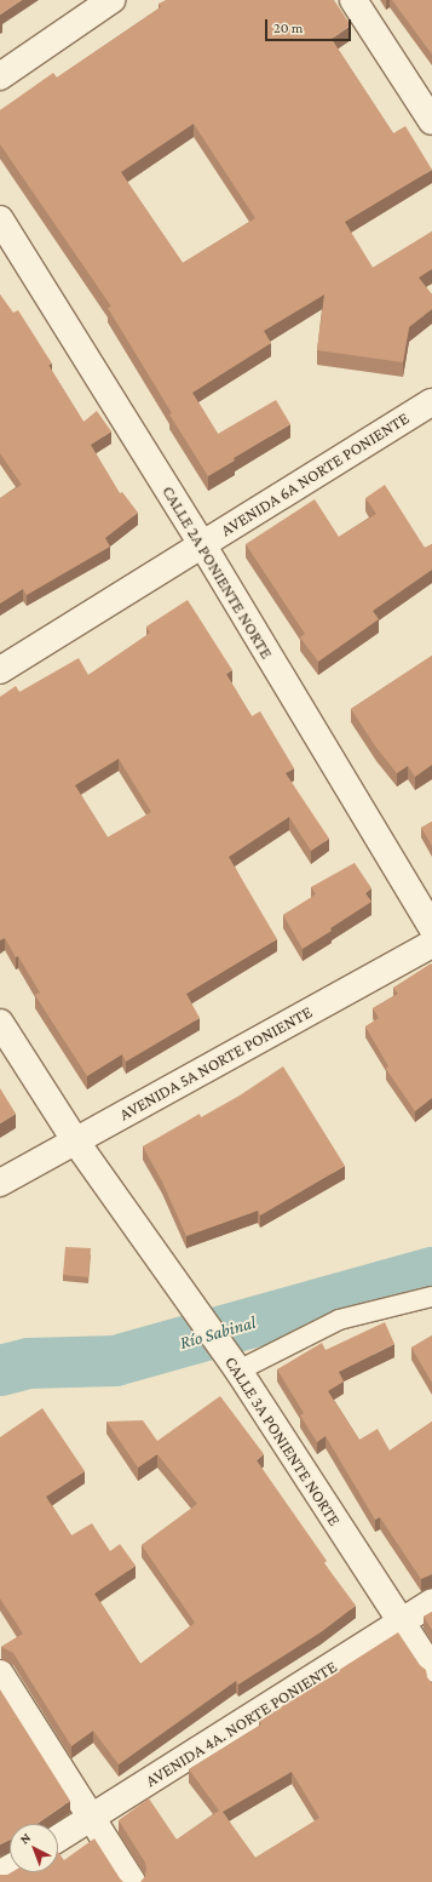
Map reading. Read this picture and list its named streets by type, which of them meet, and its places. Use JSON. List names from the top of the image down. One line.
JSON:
{"streets":{"street":["AVENIDA 6A NORTE PONIENTE","CALLE 2A PONIENTE NORTE","AVENIDA 5A NORTE PONIENTE","CALLE 3A PONIENTE NORTE","AVENIDA 4A. NORTE PONIENTE"]},"crossings":[["AVENIDA 6A NORTE PONIENTE","CALLE 2A PONIENTE NORTE"],["AVENIDA 5A NORTE PONIENTE","CALLE 3A PONIENTE NORTE"],["CALLE 3A PONIENTE NORTE","AVENIDA 4A. NORTE PONIENTE"]],"water":["Río Sabinal"],"scale_bar":"20 m","north":"top left"}
